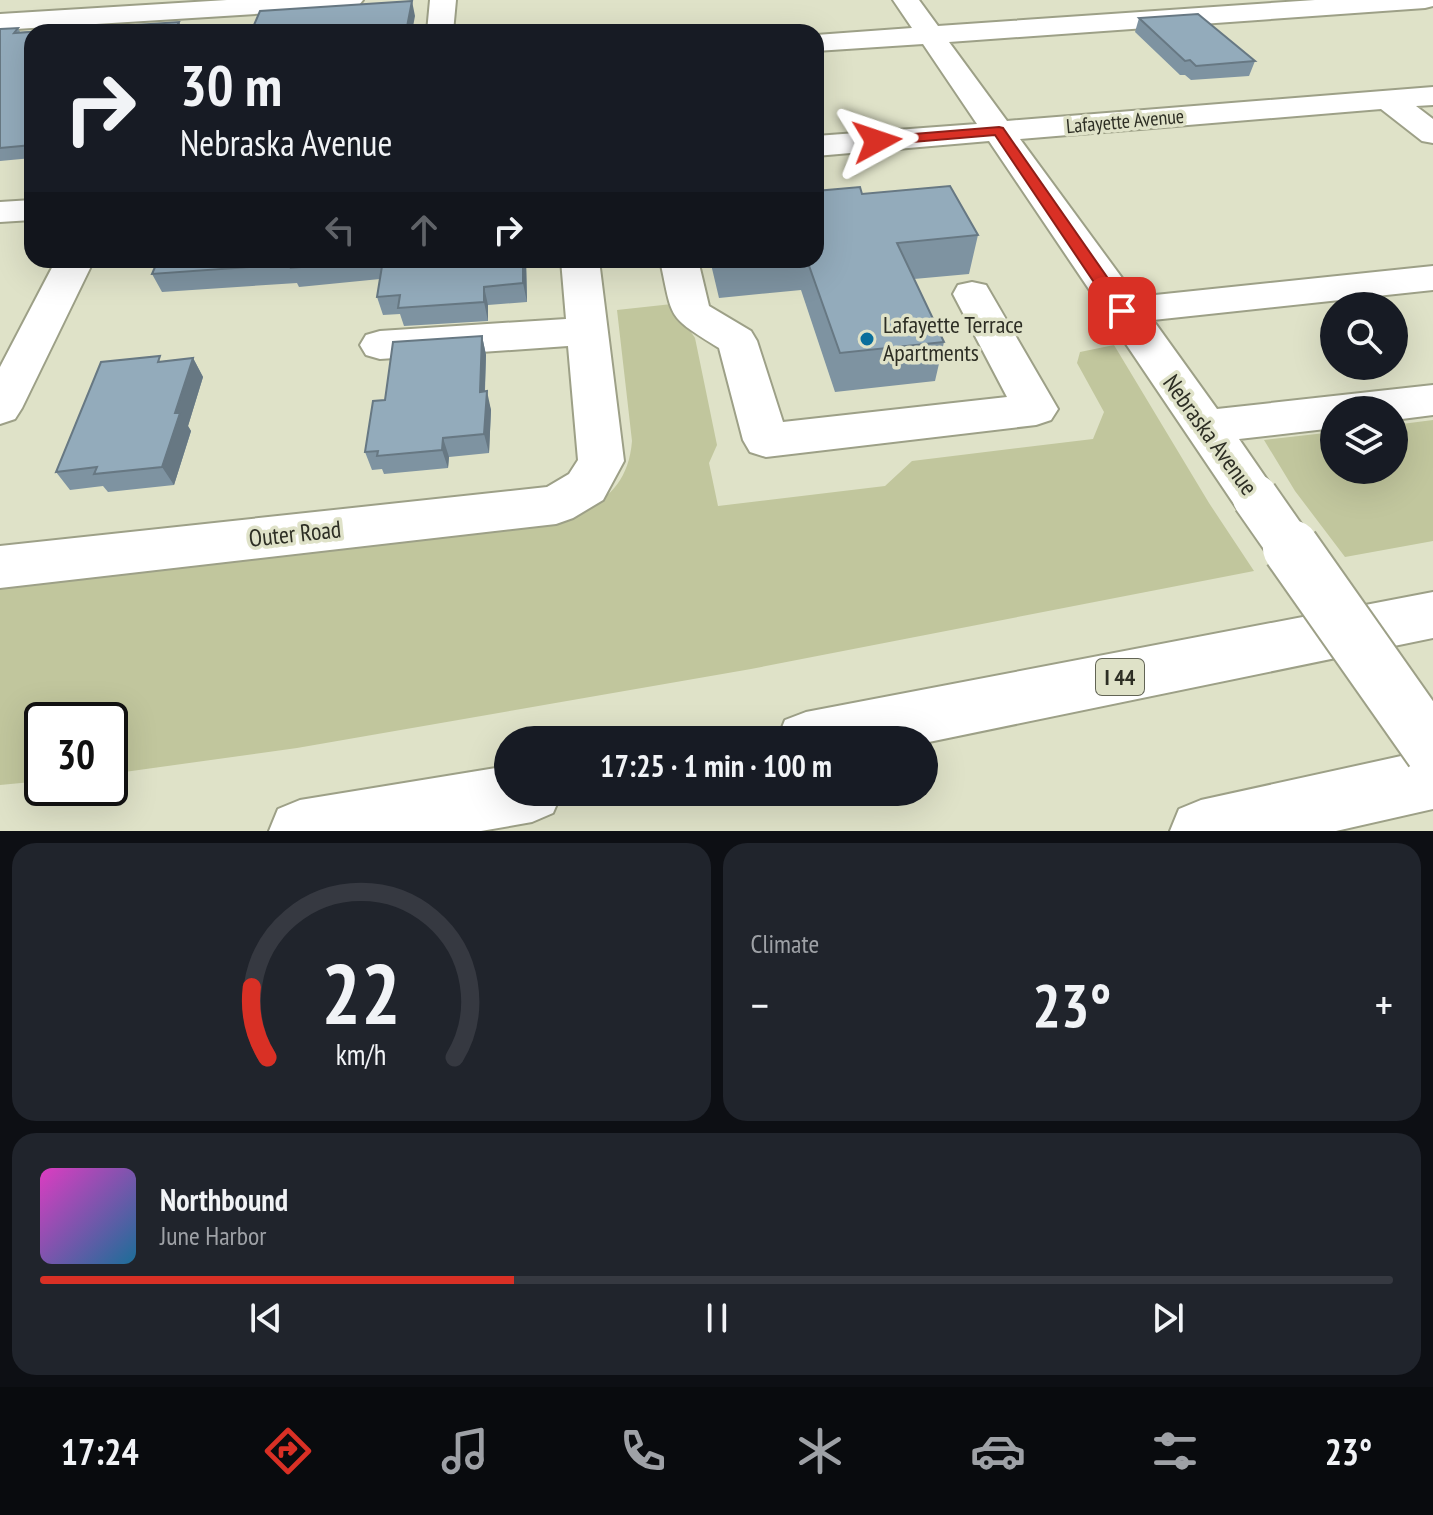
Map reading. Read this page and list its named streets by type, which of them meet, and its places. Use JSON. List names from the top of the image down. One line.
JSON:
{"streets":{"main road":["Lafayette Avenue","Nebraska Avenue","Outer Road","I 44"]},"crossings":[["Lafayette Avenue","Nebraska Avenue"]],"places":["Lafayette Terrace Apartments"],"page":{"turn":["30 m","Nebraska Avenue"],"limit":"30","trip":"17:25 · 1 min · 100 m","tile":"Climate","heat":["−","23°","+"],"song":["Northbound","June Harbor"],"tabs":["17:24","23°"],"gauge":["22","km/h"]}}
